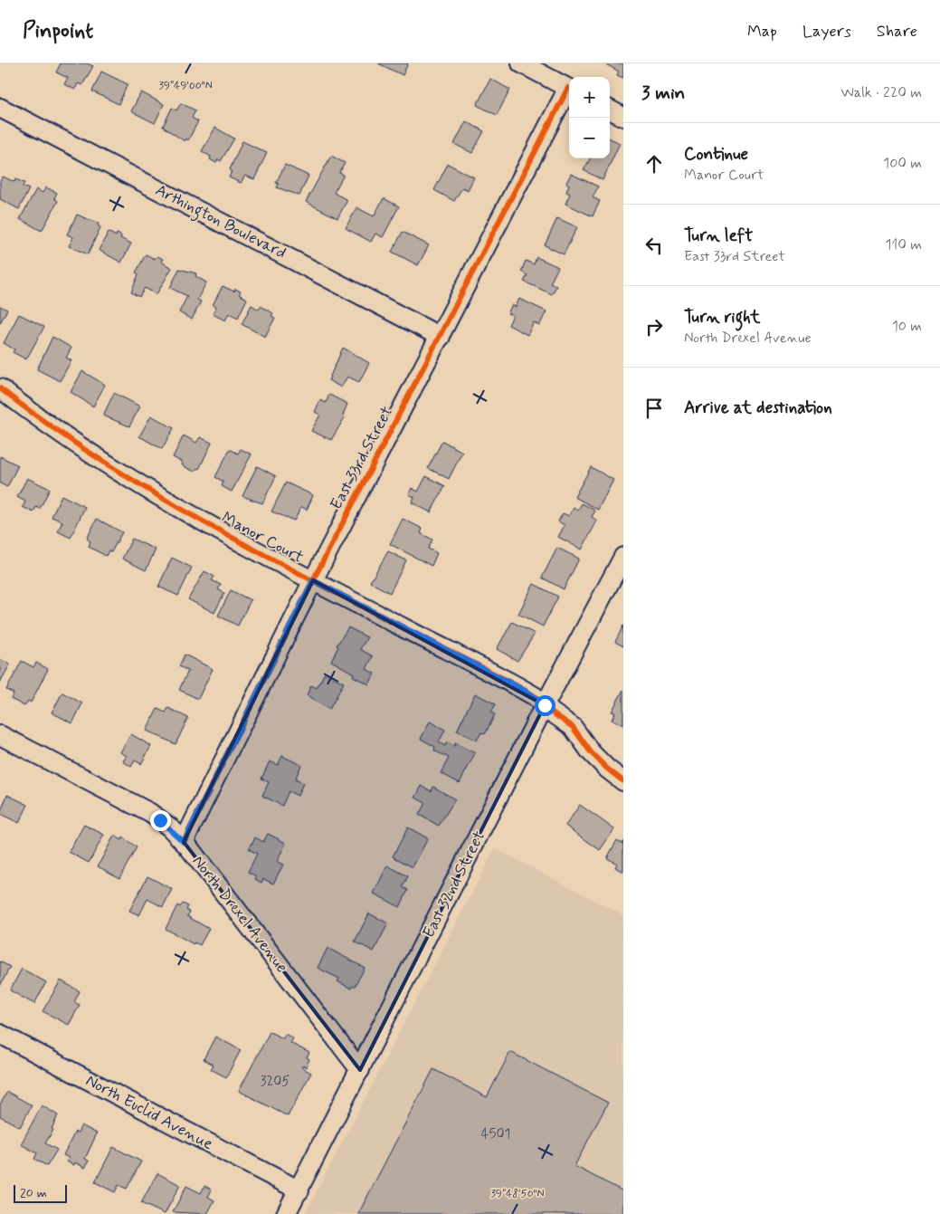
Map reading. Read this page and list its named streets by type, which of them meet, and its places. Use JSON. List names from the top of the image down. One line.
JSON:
{"streets":{"street":["Arthington Boulevard","East 33rd Street","Manor Court","East 32nd Street","North Drexel Avenue","North Euclid Avenue"]},"crossings":[["Arthington Boulevard","East 33rd Street"],["East 33rd Street","Manor Court"],["East 33rd Street","North Drexel Avenue"],["Manor Court","East 32nd Street"],["East 32nd Street","North Drexel Avenue"],["East 32nd Street","North Euclid Avenue"]],"house_numbers":["3205","4501"],"scale_bar":"20 m","page":{"header":"Pinpoint","nav":["Map","Layers","Share"],"heading":["3 min","Walk · 220 m"],"map_buttons":["+","−"],"list":[["Continue","Manor Court","100 m"],["Turn left","East 33rd Street","110 m"],["Turn right","North Drexel Avenue","10 m"],"Arrive at destination"],"scale":"20 m"},"coordinates":["39°49'00\"N","39°48'50\"N"]}
